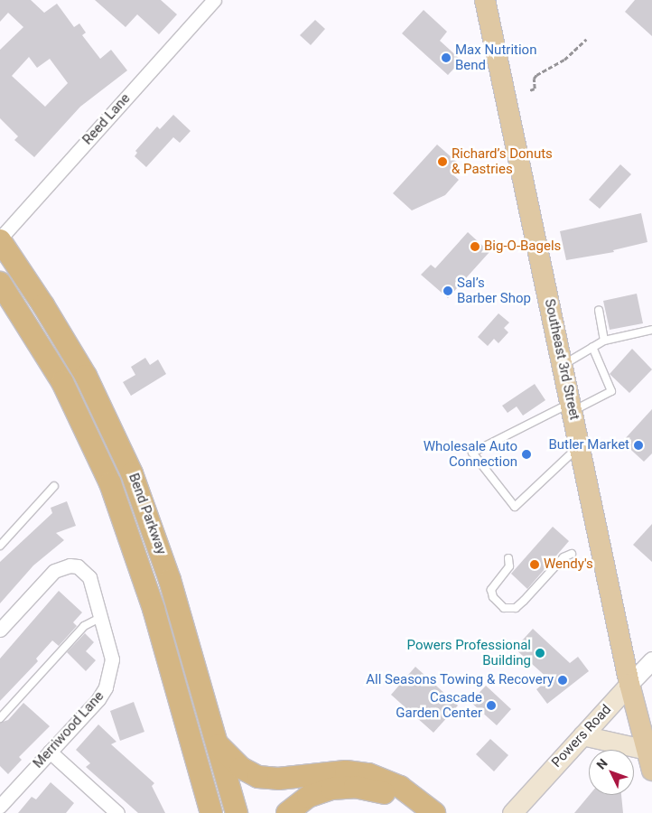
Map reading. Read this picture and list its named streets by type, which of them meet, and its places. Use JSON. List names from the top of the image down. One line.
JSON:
{"streets":{"highway":["Bend Parkway"],"main road":["Southeast 3rd Street","Powers Road"],"street":["Reed Lane","Merriwood Lane"]},"crossings":[["Reed Lane","Bend Parkway"],["Southeast 3rd Street","Powers Road"]],"places":["Max Nutrition Bend","Richard’s Donuts & Pastries","Big-O-Bagels","Sal’s Barber Shop","Butler Market","Wholesale Auto Connection","Wendy's","Powers Professional Building","All Seasons Towing & Recovery","Cascade Garden Center"],"north":"top left"}
